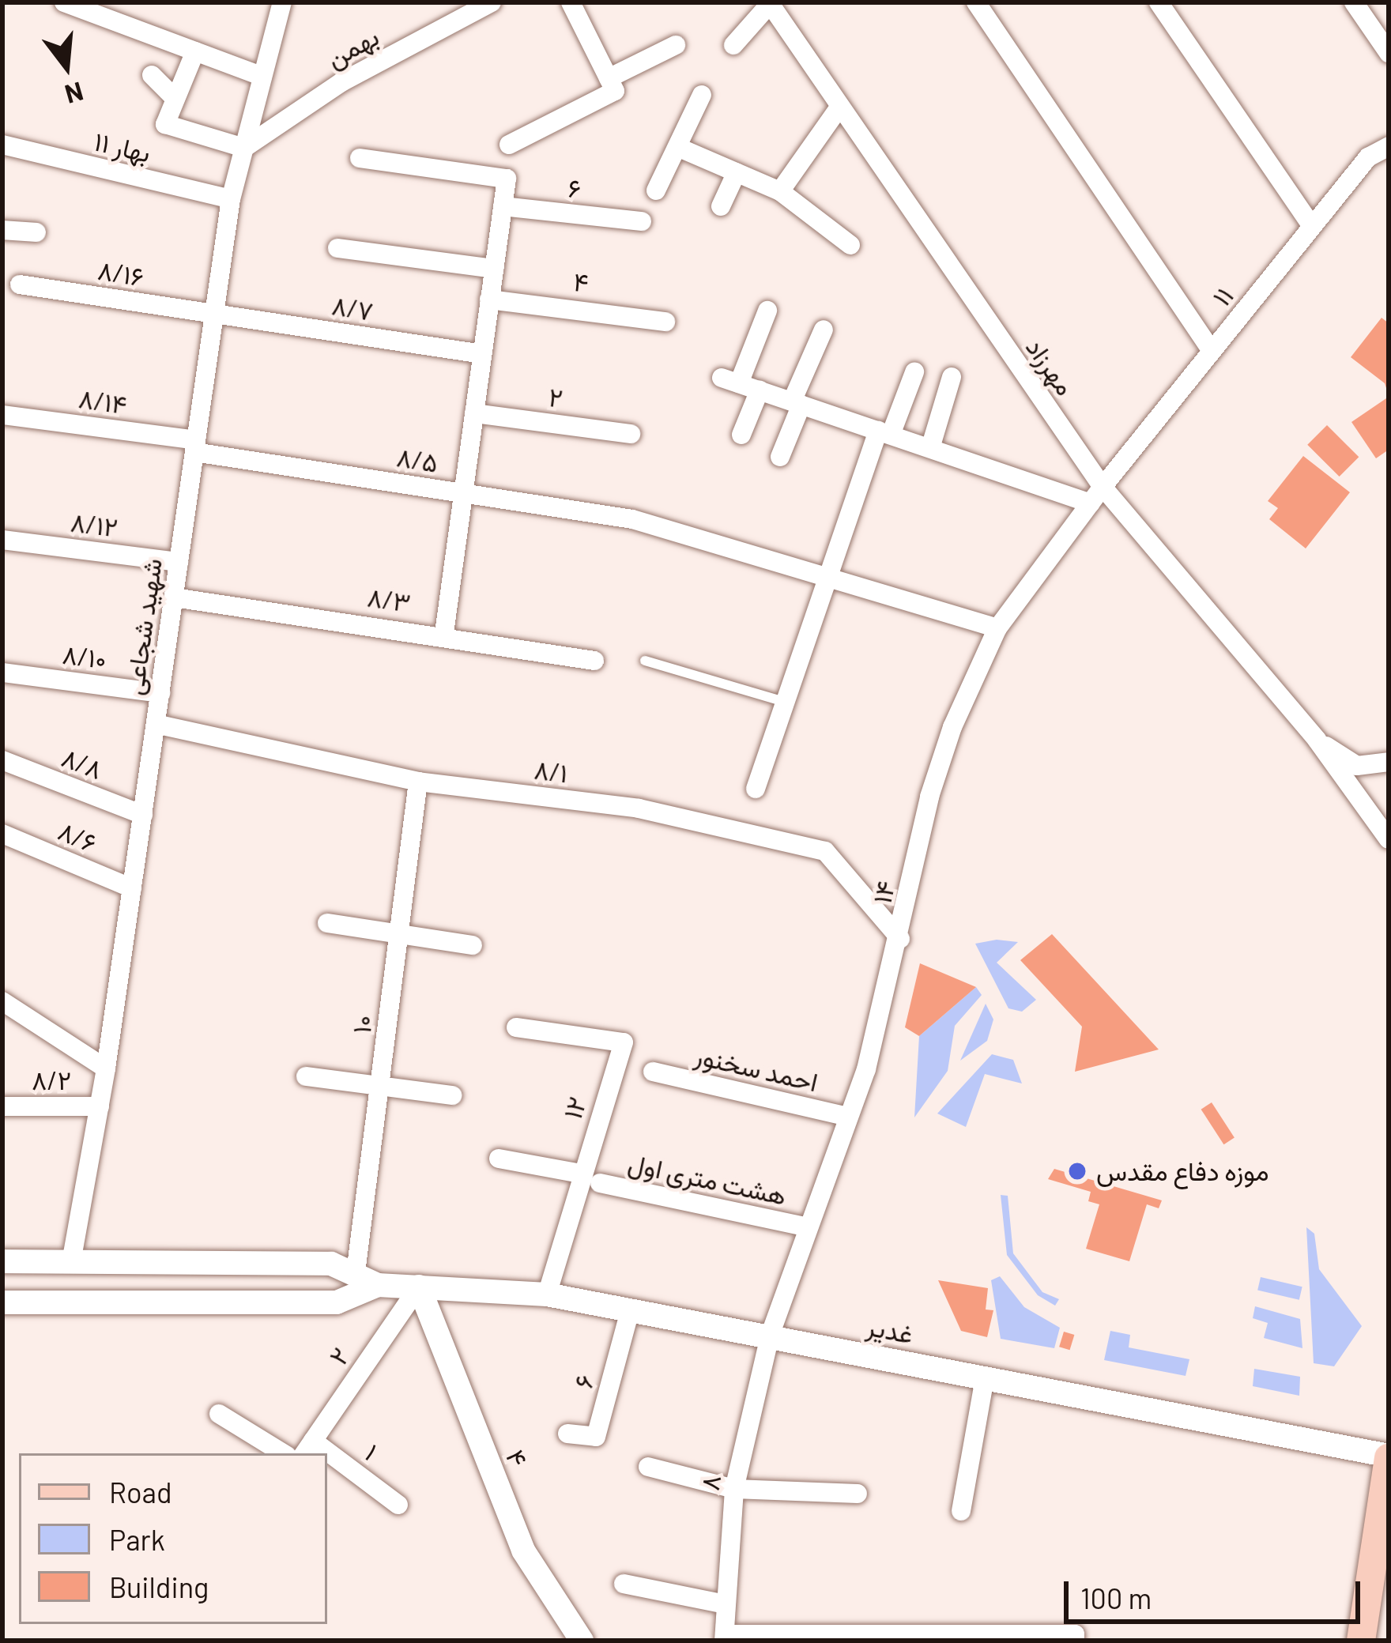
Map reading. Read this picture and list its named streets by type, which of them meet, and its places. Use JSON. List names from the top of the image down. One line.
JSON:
{"streets":{"street":["بهمن","بهار ۱۱","۶","۸/۱۶","۴","۱۱","۸/۷","مهرزاد","۲","۸/۱۴","۸/۵","۸/۱۲","۸/۳","شهید شجاعی","۸/۱۰","۸/۸","۸/۱","۸/۶","۱۴","۱۰","احمد سخنور","۸/۲","۱۲","هشت متری اول","غدیر","۱","۸"]},"crossings":[["بهمن","شهید شجاعی"],["بهار ۱۱","شهید شجاعی"],["۶","غدیر"],["۸/۱۶","۸/۷"],["۸/۱۶","شهید شجاعی"],["۴","۲"],["۴","غدیر"],["۱۱","مهرزاد"],["۱۱","۱۴"],["۸/۷","شهید شجاعی"],["مهرزاد","۱۴"],["۲","غدیر"],["۸/۱۴","۸/۵"],["۸/۱۴","شهید شجاعی"],["۸/۵","شهید شجاعی"],["۸/۵","۱۴"],["۸/۱۲","شهید شجاعی"],["۸/۳","شهید شجاعی"],["شهید شجاعی","۸/۱۰"],["شهید شجاعی","۸/۸"],["شهید شجاعی","۸/۱"],["شهید شجاعی","۸/۶"],["شهید شجاعی","۸/۲"],["۸/۱","۱۴"],["۸/۱","۱۰"],["۱۴","احمد سخنور"],["۱۴","هشت متری اول"],["۱۴","غدیر"],["۱۴","۸"],["۱۲","غدیر"],["غدیر","۸"]],"places":["موزه دفاع مقدس"],"legend":["Road","Park","Building"],"scale_bar":"100 m","north":"bottom"}
